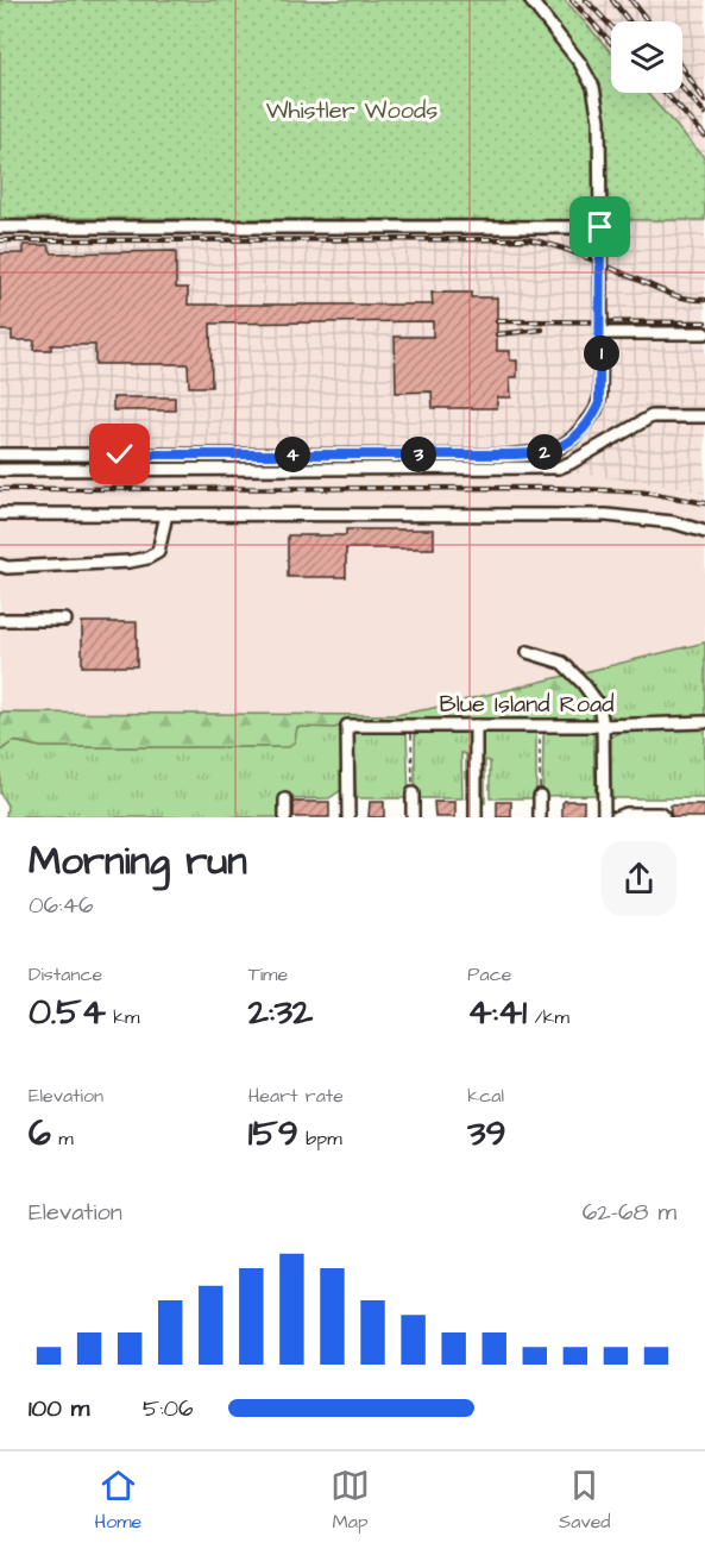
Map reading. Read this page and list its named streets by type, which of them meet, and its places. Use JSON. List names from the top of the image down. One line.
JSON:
{"streets":{"street":["Blue Island Road"]},"parks":["Whistler Woods"],"page":{"pins":["1","2","3","4"],"heading":["Morning run","06:46"],"stats":[["Distance","0.54 km"],["Time","2:32"],["Pace","4:41 /km"],["Elevation","6 m"],["Heart rate","159 bpm"],["kcal","39"]],"chart":["Elevation","62–68 m"],"list":[{"name":"100 m","note":"5:06"}],"tabs":["Home","Map","Saved"]}}
